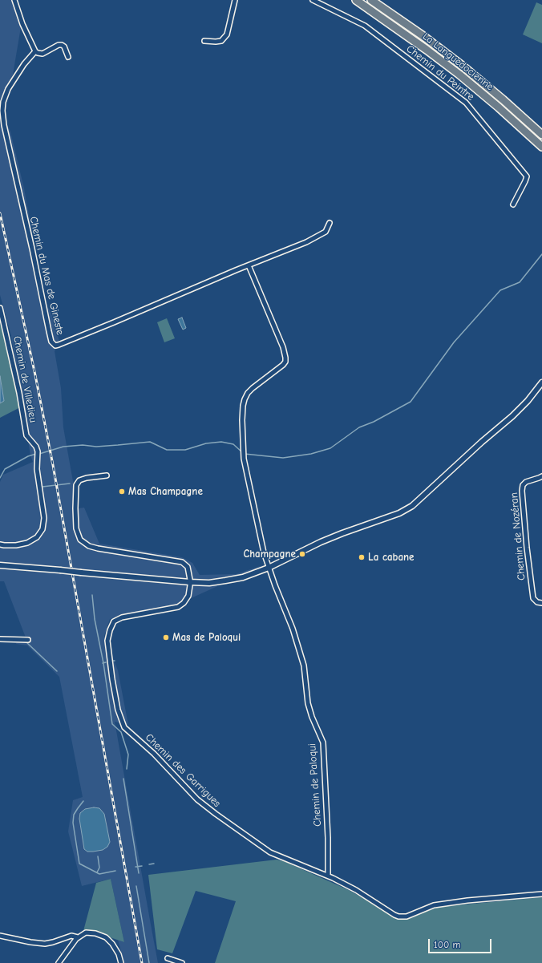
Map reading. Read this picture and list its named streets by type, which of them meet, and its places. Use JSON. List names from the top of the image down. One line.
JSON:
{"streets":{"highway":["La Languedocienne"],"street":["Chemin du Peintre","Chemin du Mas de Gineste","Chemin de Villedieu","Chemin de Nozéran","Chemin des Garrigues","Chemin de Paloqui"]},"crossings":[["Chemin du Mas de Gineste","Chemin de Paloqui"],["Chemin des Garrigues","Chemin de Paloqui"]],"places":["Mas Champagne","Champagne","La cabane","Mas de Paloqui"],"scale_bar":"100 m"}
